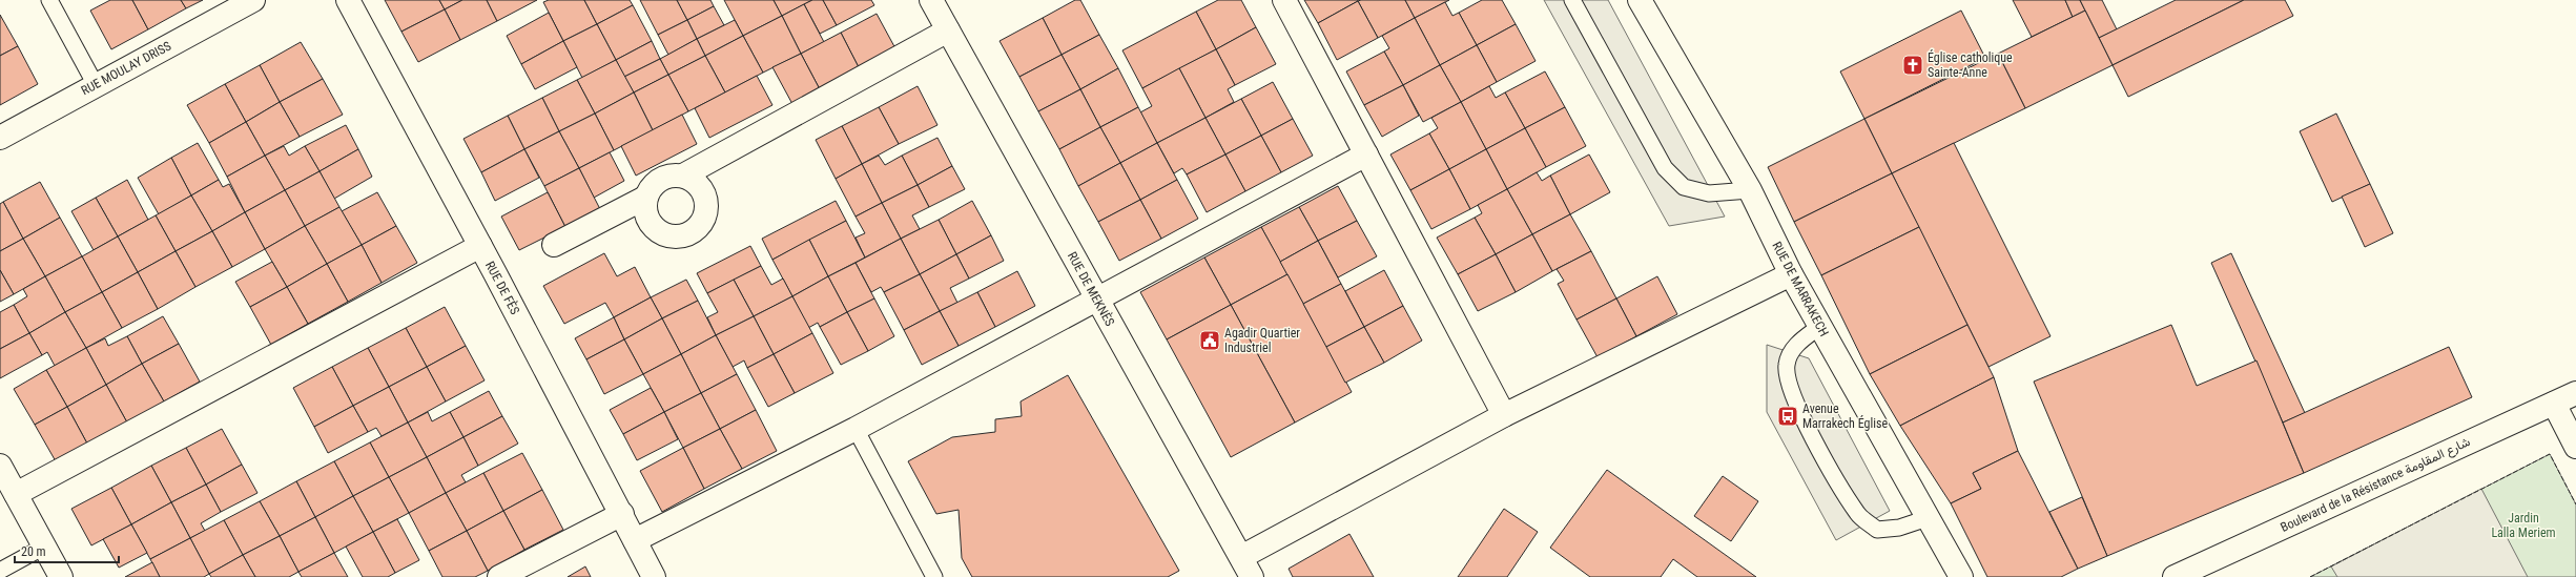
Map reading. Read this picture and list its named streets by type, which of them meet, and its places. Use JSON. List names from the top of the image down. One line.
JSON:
{"streets":{"street":["RUE MOULAY DRISS","RUE DE FÈS","RUE DE MEKNÈS","RUE DE MARRAKECH","Boulevard de la Résistance شارع المقاومة"]},"parks":["Jardin Lalla Meriem"],"places":{"church":["Église catholique Sainte-Anne"],"public building":["Agadir Quartier Industriel"],"bus stop":["Avenue Marrakech Église"]},"scale_bar":"20 m"}
